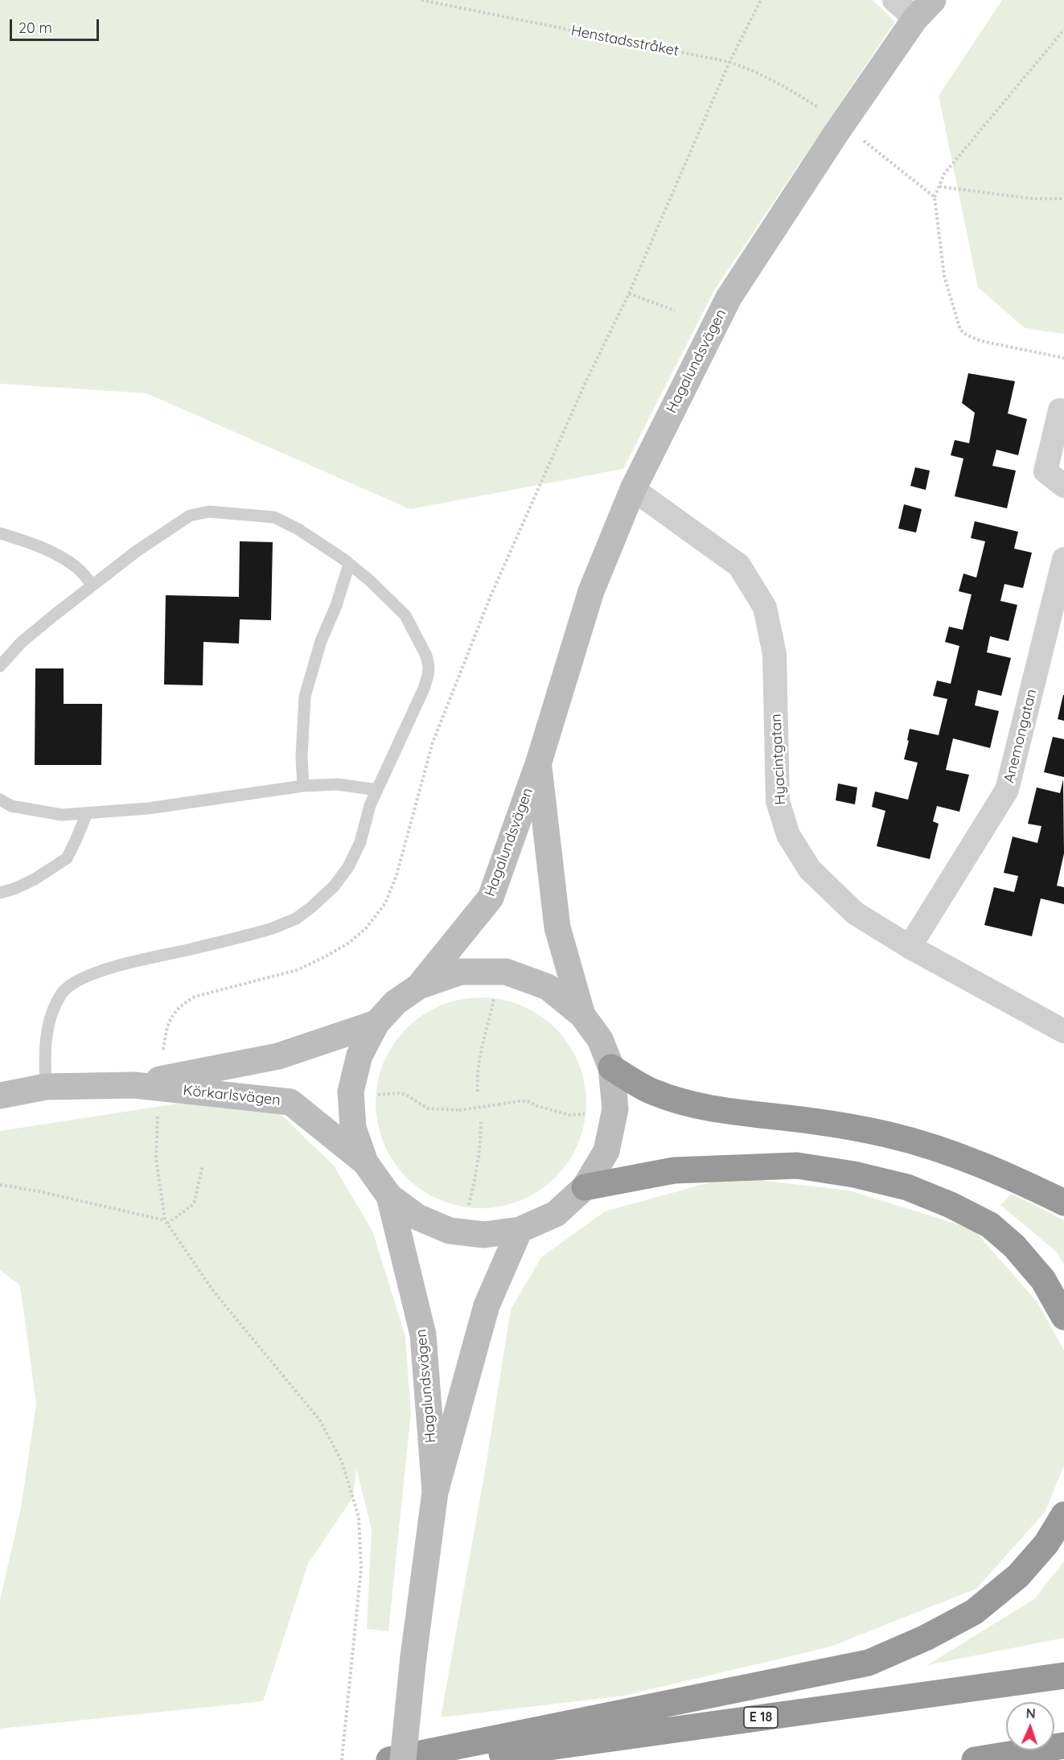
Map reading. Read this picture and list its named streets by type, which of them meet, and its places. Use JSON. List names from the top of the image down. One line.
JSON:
{"streets":{"highway":["E 18"],"street":["Hagalundsvägen","Anemongatan","Hyacintgatan","Körkarlsvägen"],"path":["Henstadsstråket"]},"crossings":[["Hagalundsvägen","Hyacintgatan"],["Anemongatan","Hyacintgatan"]],"scale_bar":"20 m","north":"top"}
